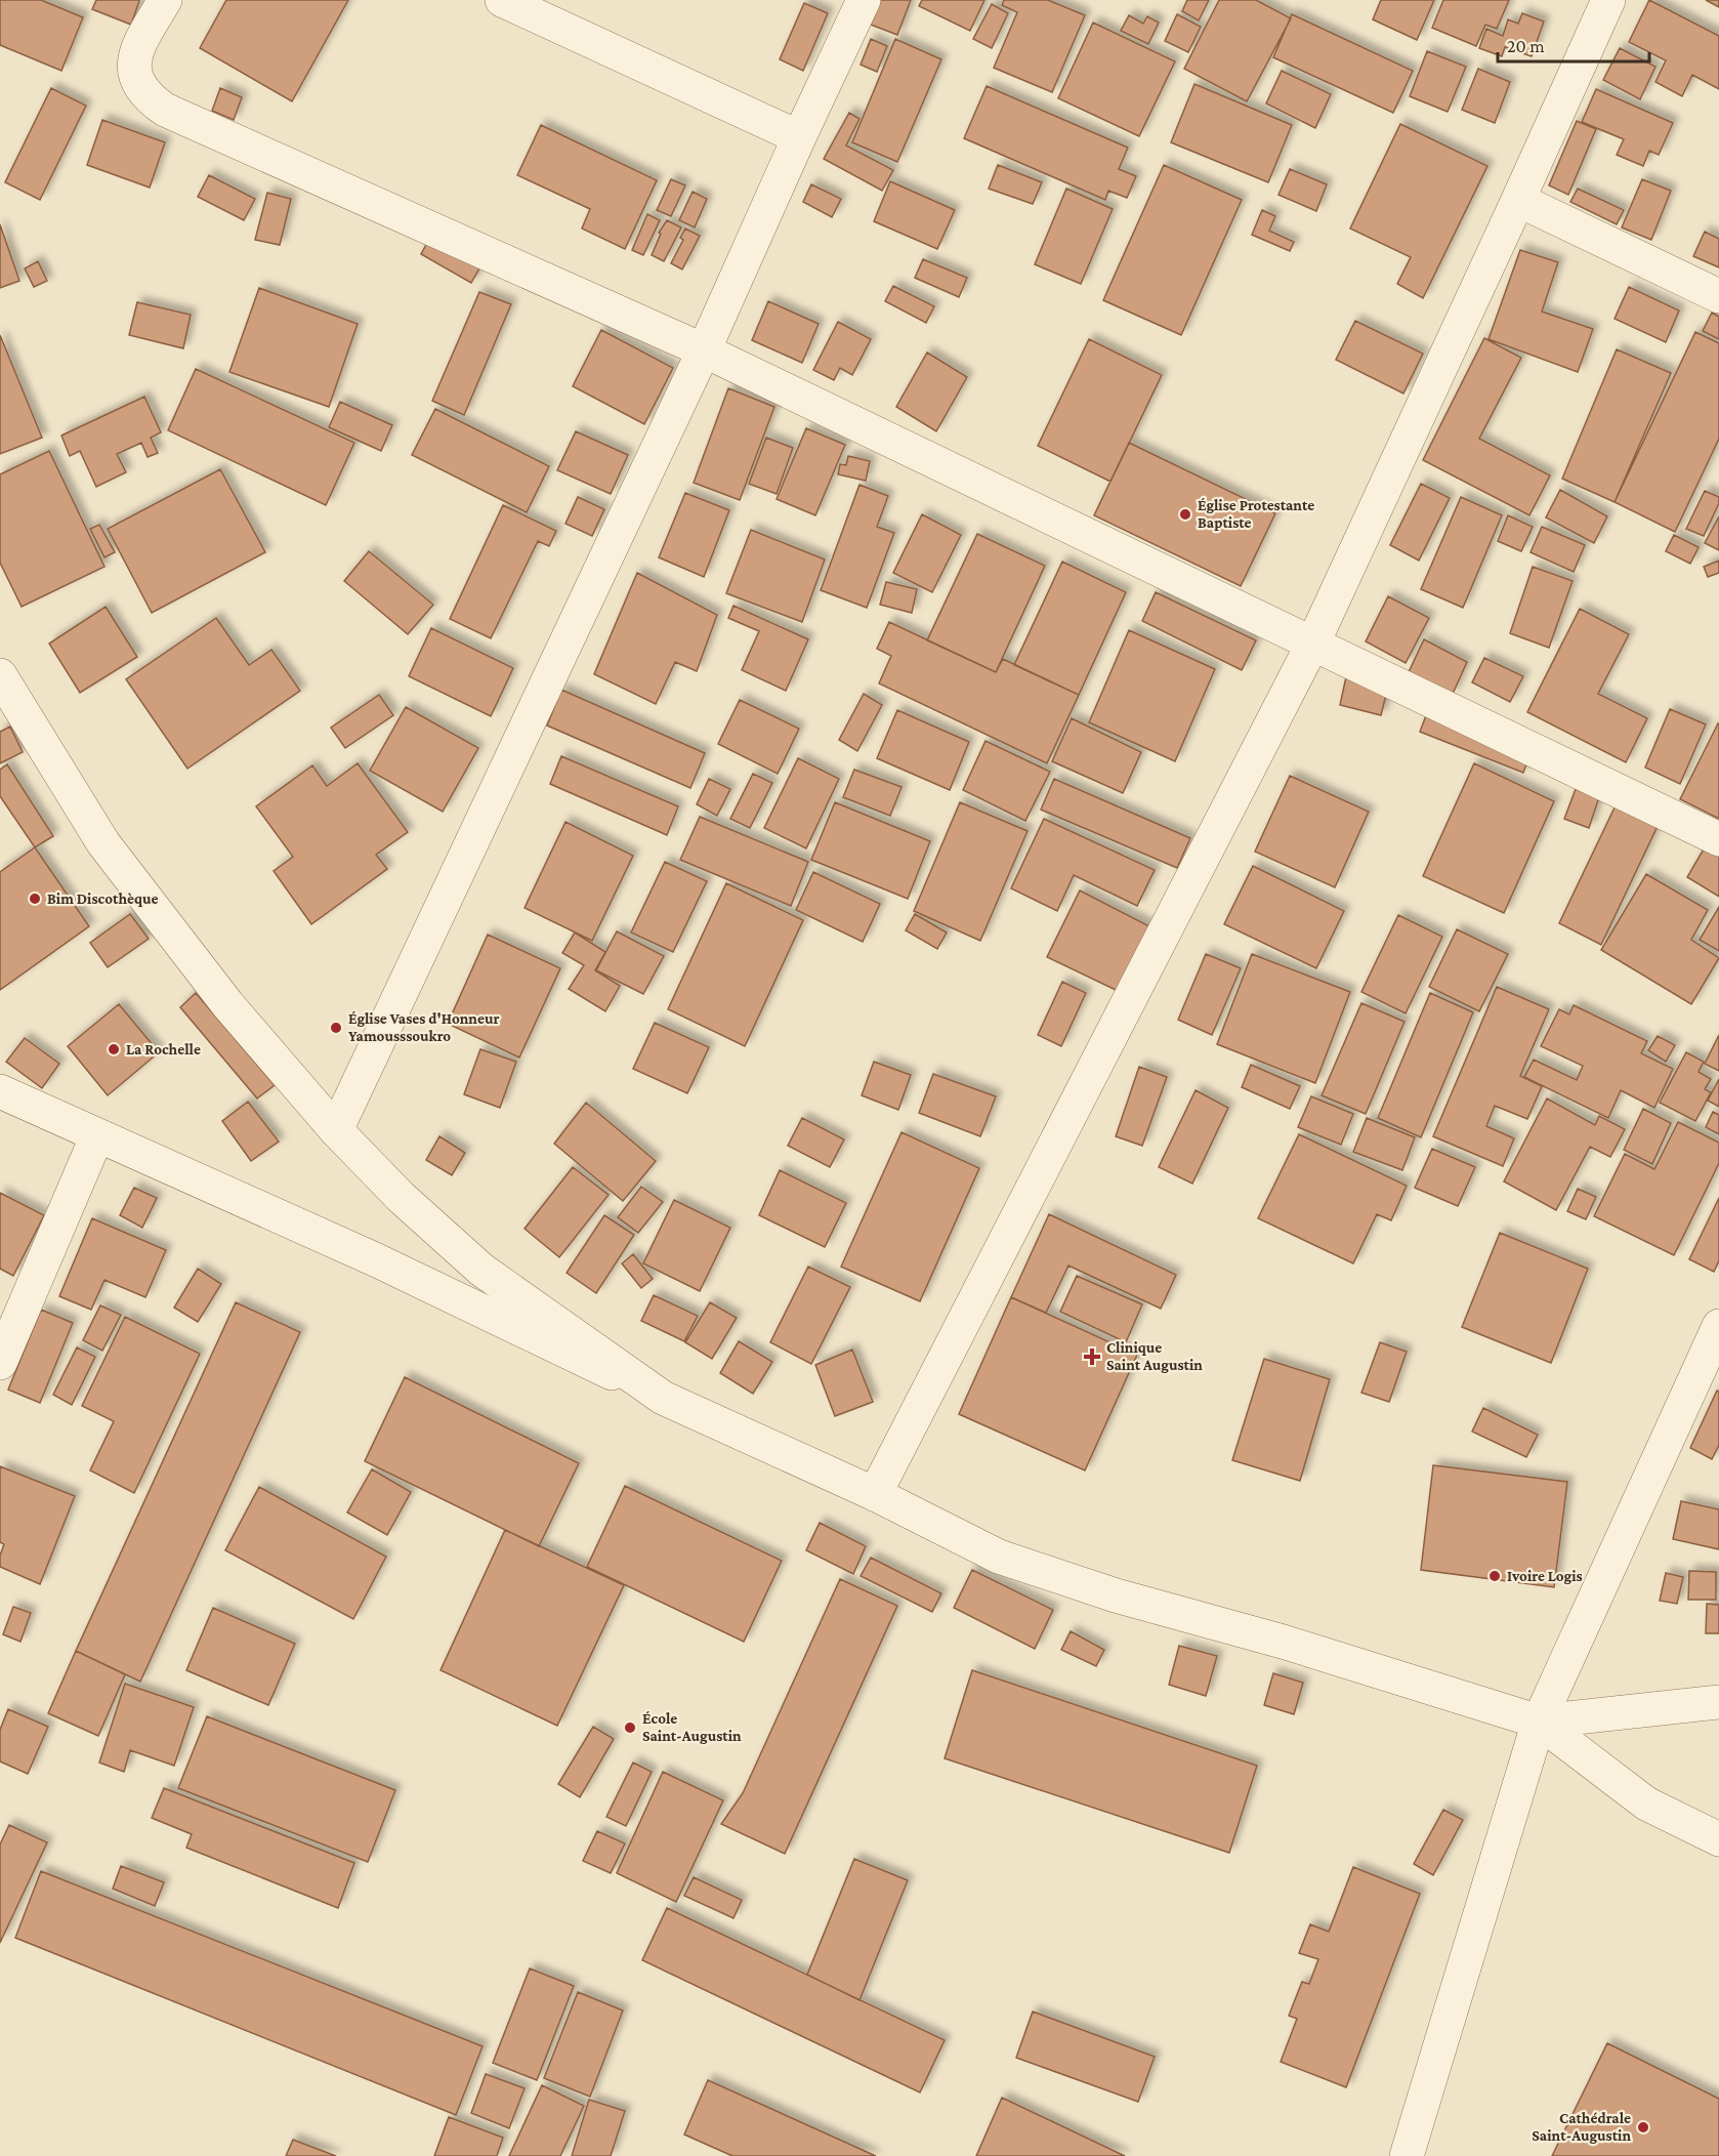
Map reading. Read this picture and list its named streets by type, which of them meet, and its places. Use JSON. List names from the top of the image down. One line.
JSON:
{"places":{"other":["Église Protestante Baptiste","Bim Discothèque","Église Vases d'Honneur Yamousssoukro","La Rochelle","Ivoire Logis","École Saint-Augustin","Cathédrale Saint-Augustin"],"health":["Clinique Saint Augustin"]},"scale_bar":"20 m"}
